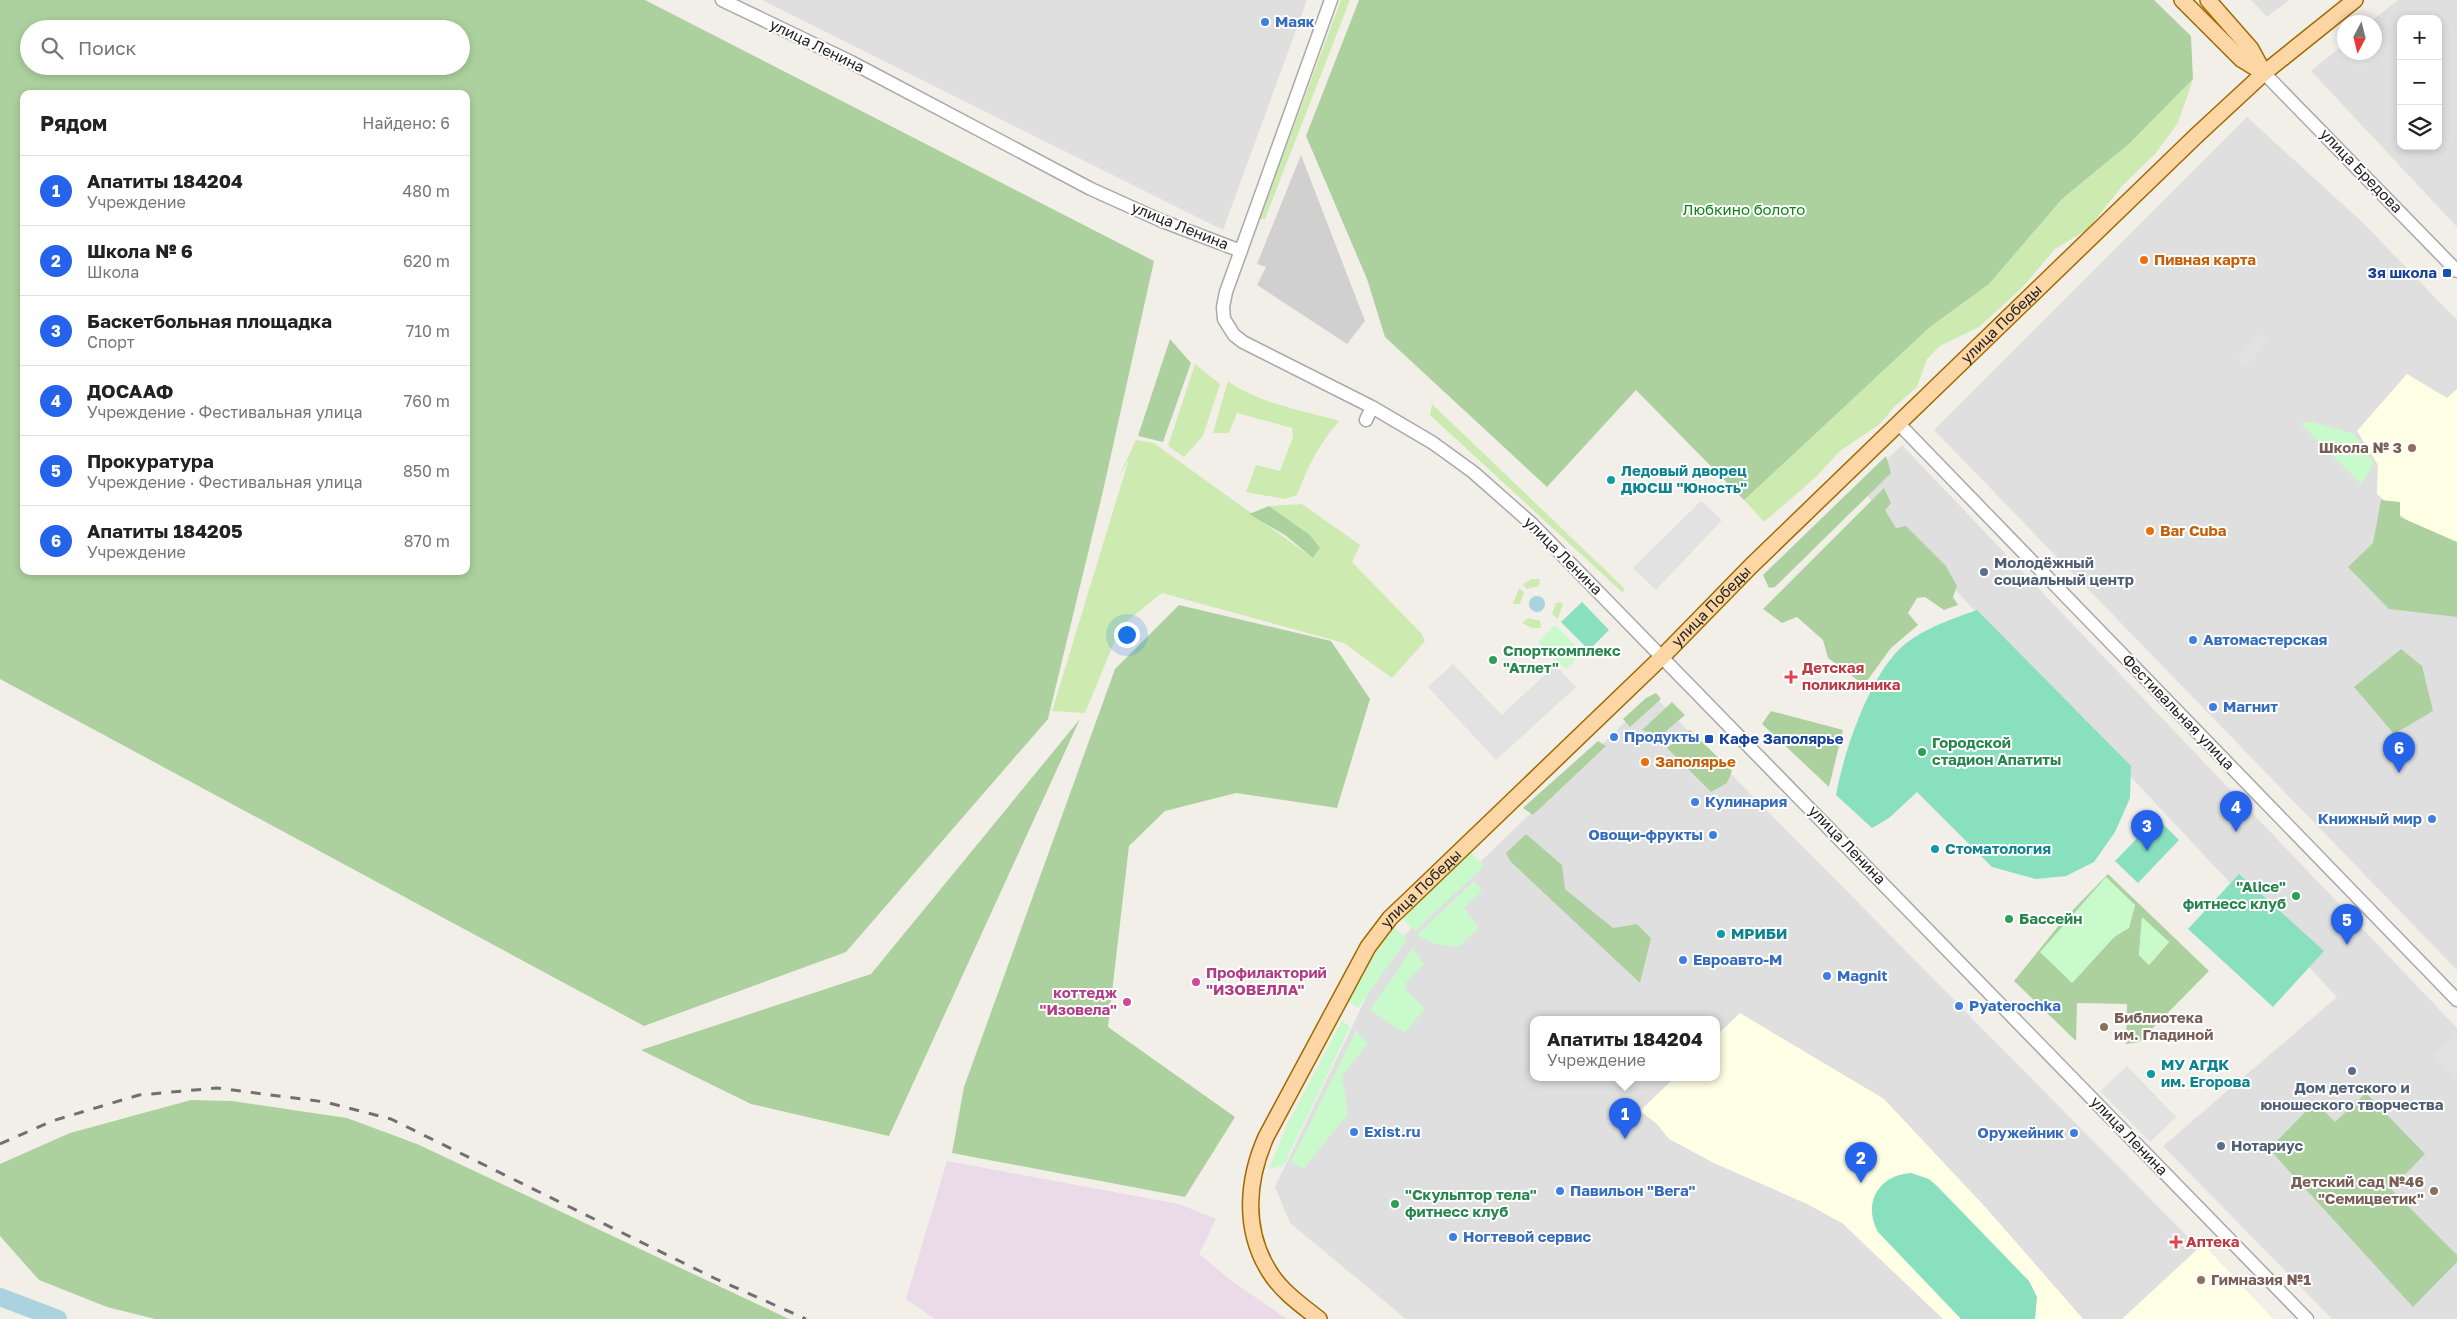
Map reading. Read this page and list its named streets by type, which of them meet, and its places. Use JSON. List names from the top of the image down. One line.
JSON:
{"streets":{"main road":["улица Победы"],"street":["улица Ленина","улица Бредова","Фестивальная улица"]},"crossings":[["улица Ленина","улица Победы"],["улица Бредова","улица Победы"],["улица Победы","Фестивальная улица"]],"parks":["Любкино болото"],"places":{"other":["Маяк","Пивная карта","Школа № 3","Ледовый дворец ДЮСШ \"Юность\"","Bar Cuba","Молодёжный социальный центр","Автомастерская","Спорткомплекс \"Атлет\"","Магнит","Продукты","Городской стадион Апатиты","Заполярье","Кулинария","Книжный мир","Овощи-фрукты","Стоматология","\"Alice\" фитнесс клуб","Бассейн","МРИБИ","Евроавто-М","Magnit","Профилакторий \"ИЗОВЕЛЛА\"","коттедж \"Изовела\"","Pyaterochka","Библиотека им. Гладиной","Дом детского и юношеского творчества","МУ АГДК им. Егорова","Exist.ru","Оружейник","Нотариус","Павильон \"Вега\"","Детский сад №46 \"Семицветик\"","\"Скульптор тела\" фитнесс клуб","Ногтевой сервис","Гимназия №1"],"transit":["3я школа","Кафе Заполярье"],"health":["Детская поликлиника","Аптека"]},"north":"bottom","page":{"map_buttons":["+","−"],"search":"Поиск","heading":["Рядом","Найдено: 6"],"list":[{"mark":"1","name":"Апатиты 184204","note":"Учреждение","value":"480 m"},{"mark":"2","name":"Школа № 6","note":"Школа","value":"620 m"},{"mark":"3","name":"Баскетбольная площадка","note":"Спорт","value":"710 m"},{"mark":"4","name":"ДОСААФ","note":"Учреждение · Фестивальная улица","value":"760 m"},{"mark":"5","name":"Прокуратура","note":"Учреждение · Фестивальная улица","value":"850 m"},{"mark":"6","name":"Апатиты 184205","note":"Учреждение","value":"870 m"}],"pins":["6","4","3","5","1","2"],"popup":["Апатиты 184204","Учреждение"]}}
